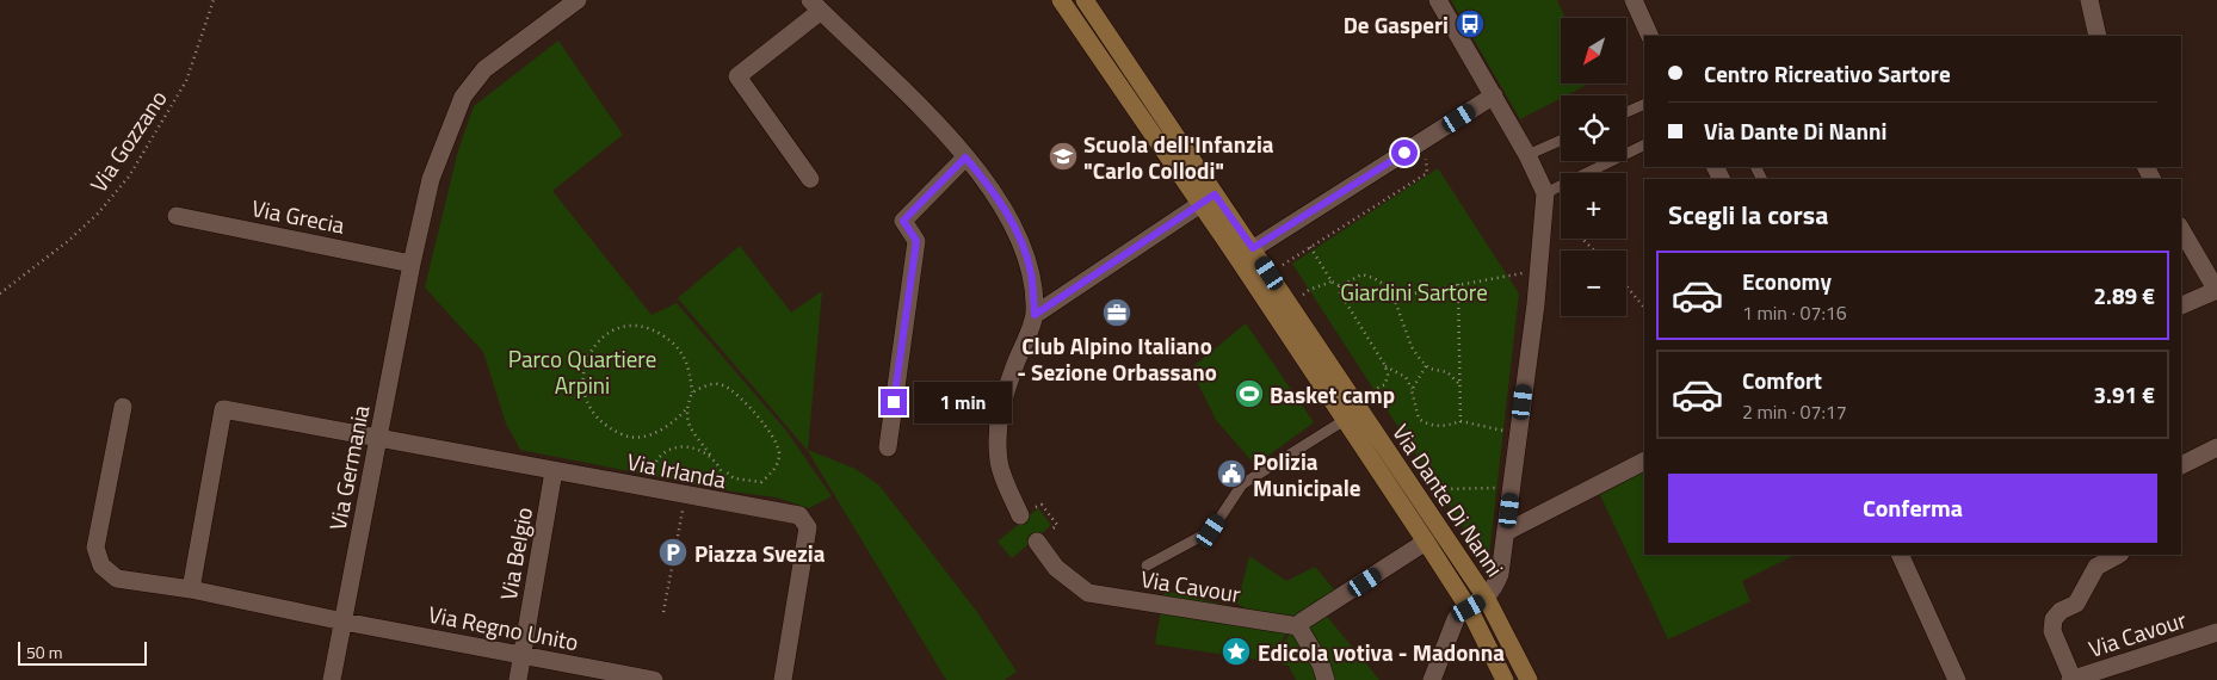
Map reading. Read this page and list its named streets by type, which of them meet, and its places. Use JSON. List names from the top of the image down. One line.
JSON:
{"streets":{"street":["Via Grecia","Via Germania","Via Irlanda","Via Dante Di Nanni","Via Belgio","Via Cavour","Via Regno Unito"],"path":["Via Gozzano"]},"crossings":[["Via Grecia","Via Germania"],["Via Germania","Via Irlanda"],["Via Germania","Via Regno Unito"],["Via Irlanda","Via Belgio"],["Via Irlanda","Via Regno Unito"],["Via Belgio","Via Regno Unito"]],"parks":["Giardini Sartore","Parco Quartiere Arpini"],"places":{"bus stop":["De Gasperi"],"school or university":["Scuola dell'Infanzia \"Carlo Collodi\""],"office":["Club Alpino Italiano - Sezione Orbassano"],"sports":["Basket camp"],"public building":["Polizia Municipale"],"parking":["Piazza Svezia"],"place":["Edicola votiva - Madonna"]},"scale_bar":"50 m","north":"bottom left","page":{"map_buttons":["+","−"],"banner":["Centro Ricreativo Sartore","Via Dante Di Nanni"],"heading":"Scegli la corsa","list":[{"name":"Economy","note":"1 min · 07:16","value":"2.89 €"},{"name":"Comfort","note":"2 min · 07:17","value":"3.91 €"}],"bubble":"1 min","buttons":"Conferma","scale":"50 m"}}
